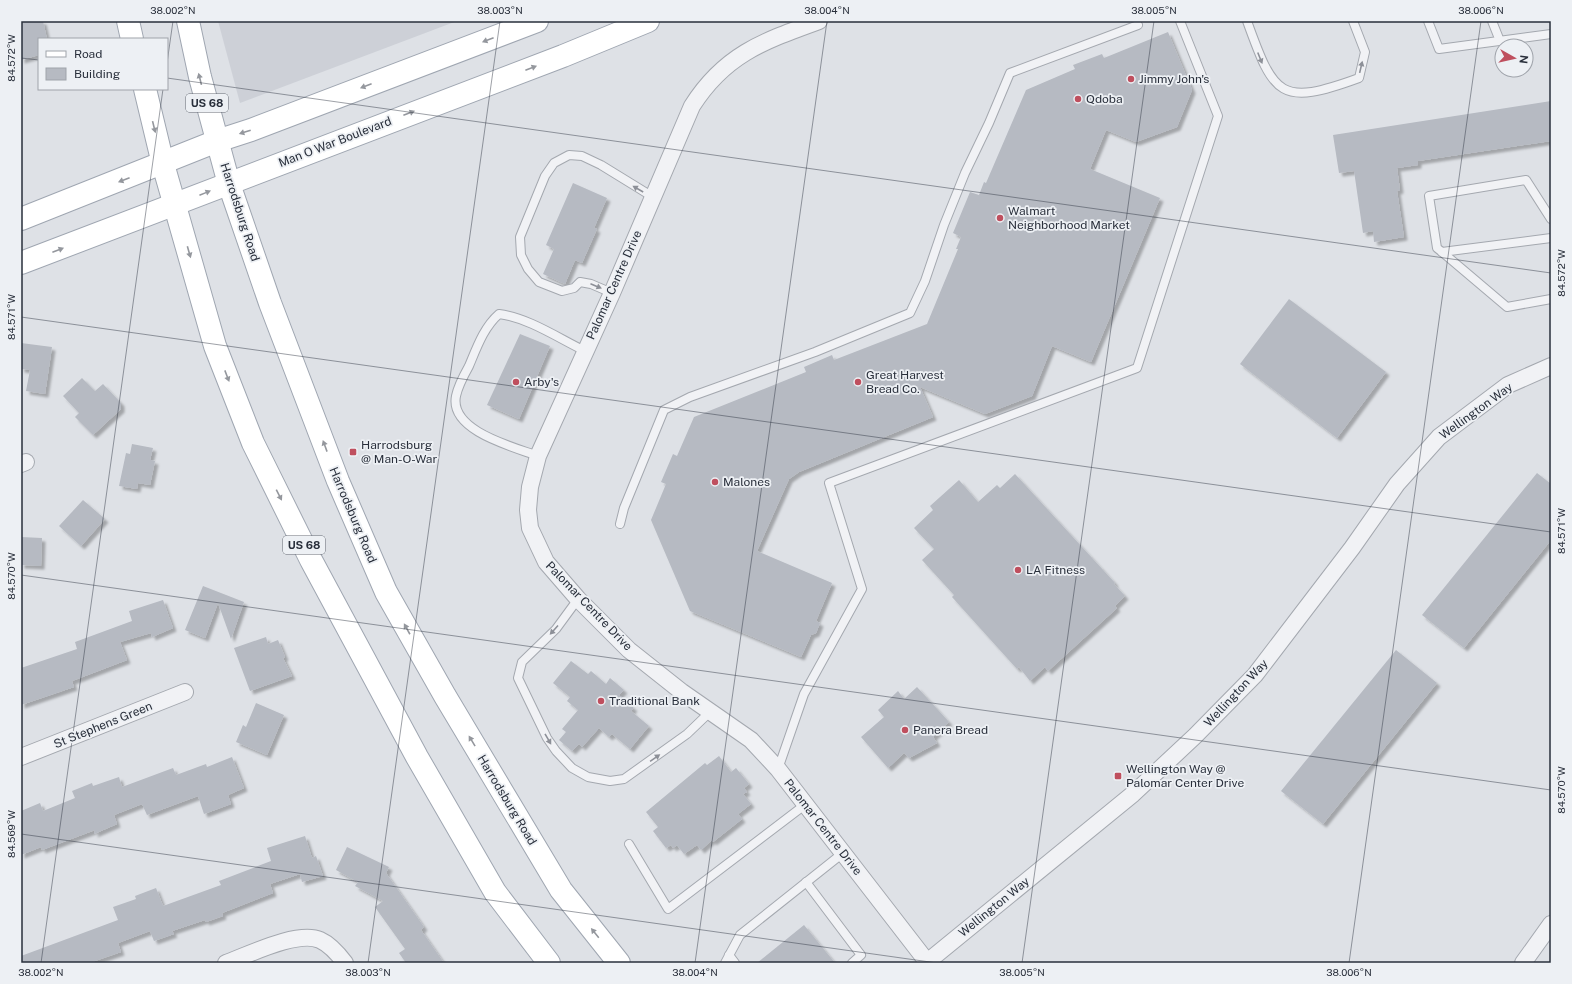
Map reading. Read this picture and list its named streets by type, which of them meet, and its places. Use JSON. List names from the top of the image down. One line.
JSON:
{"streets":{"main road":["US 68","Man O War Boulevard","Harrodsburg Road"],"street":["Palomar Centre Drive","Wellington Way","St Stephens Green"]},"crossings":[["US 68","Man O War Boulevard"],["Man O War Boulevard","Harrodsburg Road"],["Palomar Centre Drive","Wellington Way"]],"places":{"other":["Jimmy John's","Qdoba","Walmart Neighborhood Market","Arby's","Great Harvest Bread Co.","Malones","LA Fitness","Traditional Bank","Panera Bread"],"transit":["Harrodsburg @ Man-O-War","Wellington Way @ Palomar Center Drive"]},"legend":["Road","Building"],"north":"right","coordinates":["38.002°N","38.003°N","38.004°N","38.005°N","38.006°N","84.572°W","84.571°W","84.570°W","84.569°W"]}
